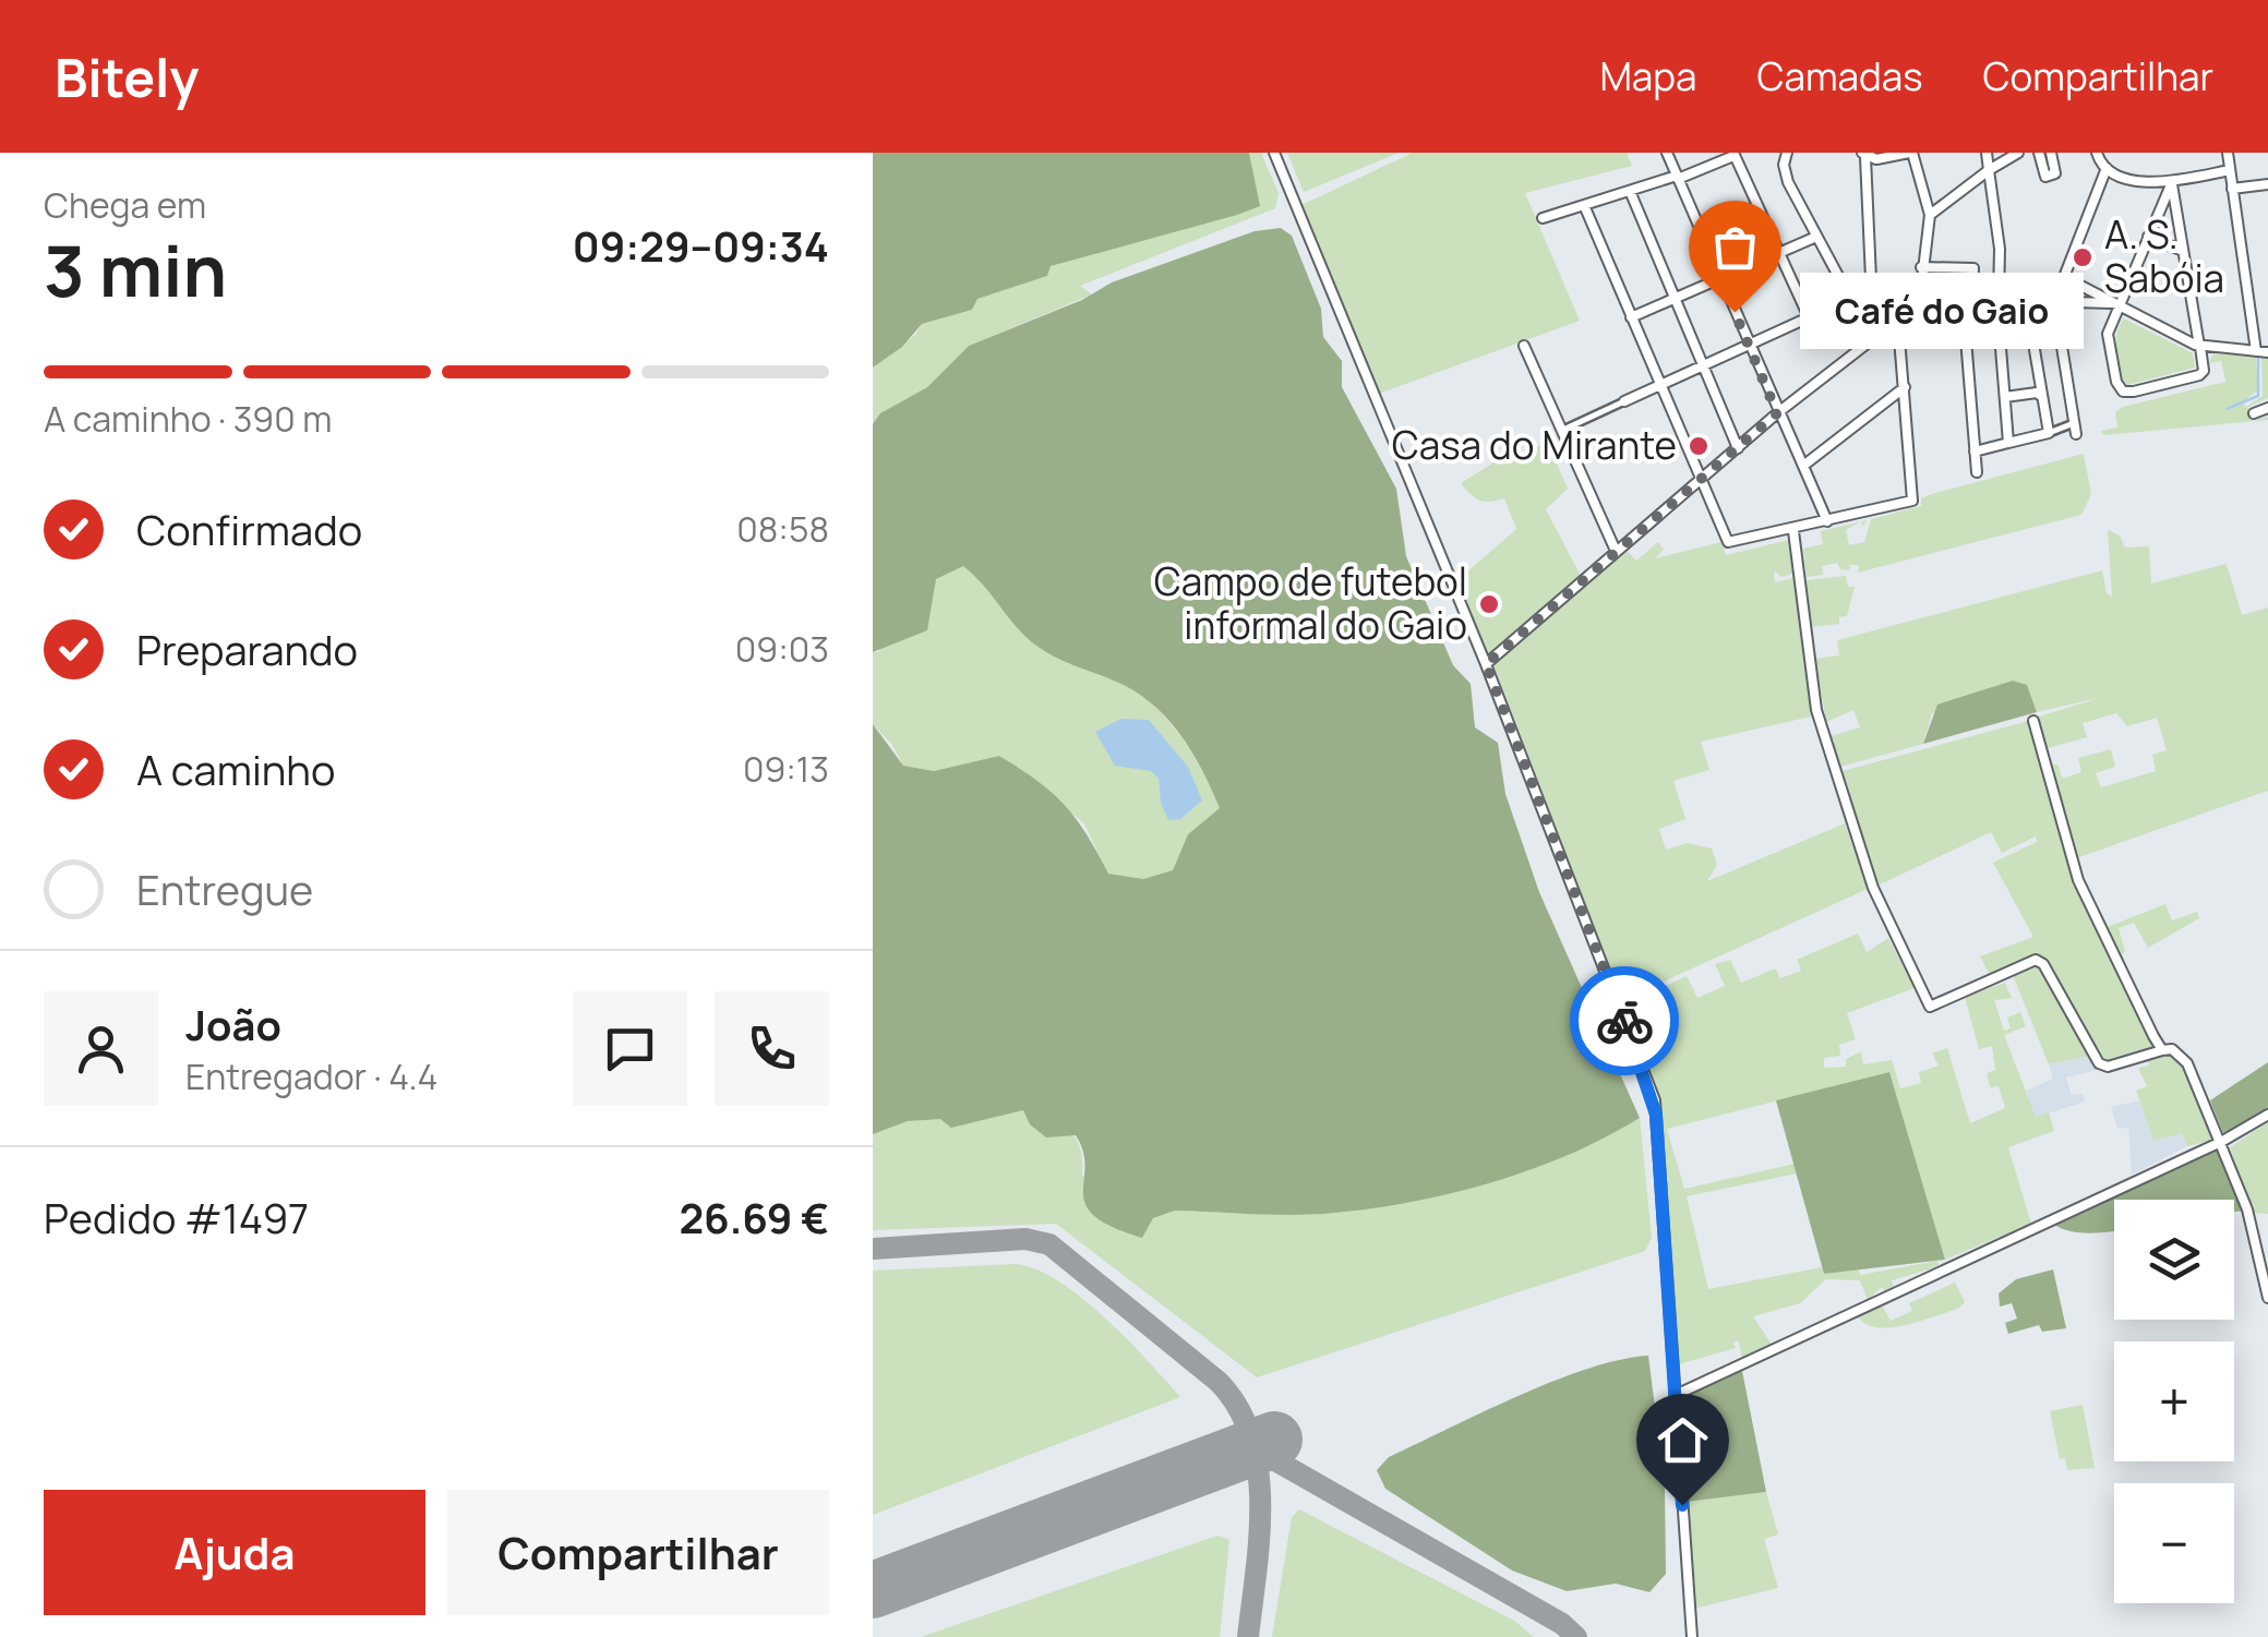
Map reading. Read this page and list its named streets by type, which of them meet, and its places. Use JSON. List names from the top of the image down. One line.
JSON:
{"places":["A. S. Sabóia","Café do Gaio","Casa do Mirante","Campo de futebol informal do Gaio"],"page":{"header":"Bitely","nav":["Mapa","Camadas","Compartilhar"],"heading":["3 min","Chega em","09:29–09:34"],"panel":["João","Entregador · 4.4","Pedido #1497","26.69 €"],"bubble":"Café do Gaio","bar":"A caminho · 390 m","list":[["Confirmado","08:58"],["Preparando","09:03"],["A caminho","09:13"],"Entregue"],"map_buttons":["+","−"],"buttons":["Ajuda","Compartilhar"]}}
